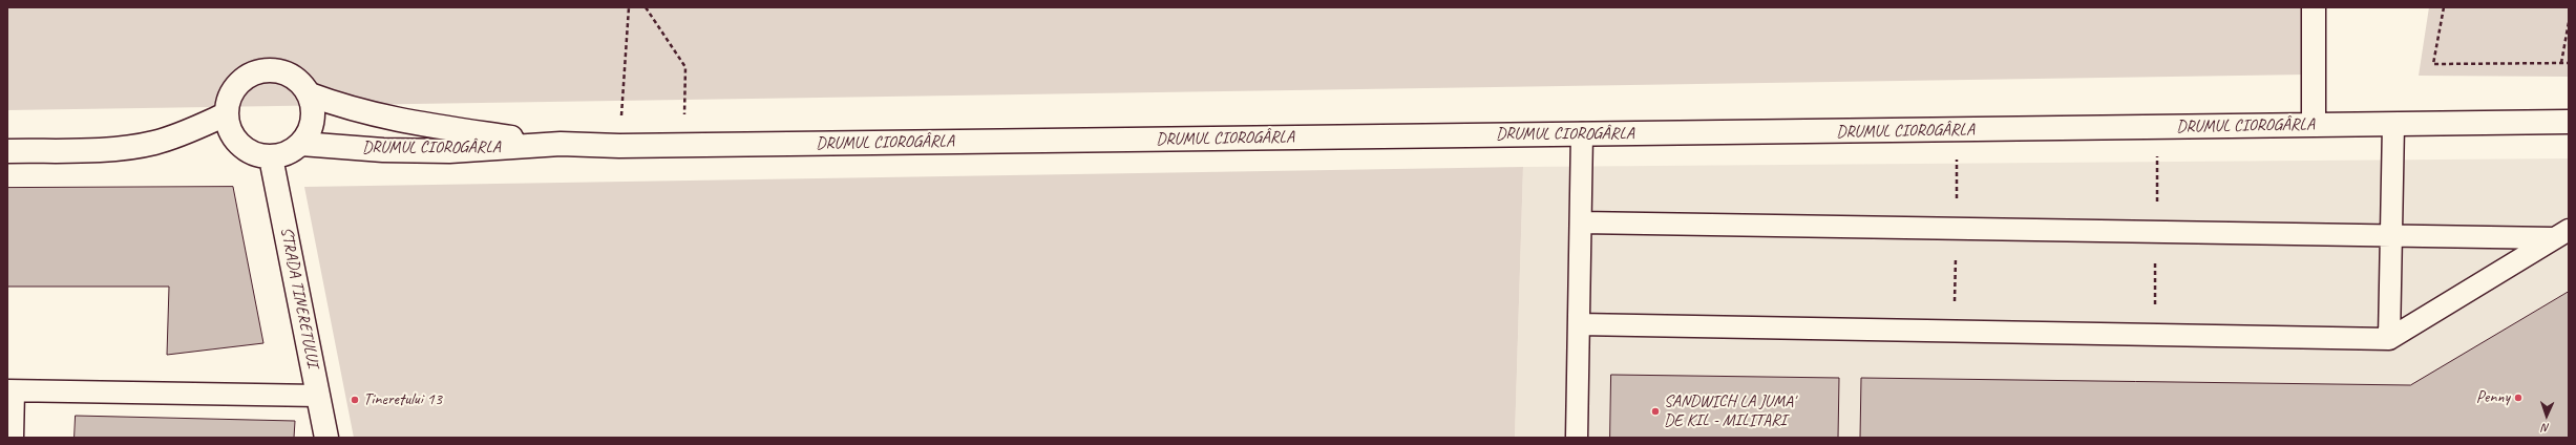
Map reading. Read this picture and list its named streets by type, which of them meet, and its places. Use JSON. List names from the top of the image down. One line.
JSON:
{"streets":{"street":["DRUMUL CIOROGÂRLA","STRADA TINERETULUI"]},"crossings":[["DRUMUL CIOROGÂRLA","STRADA TINERETULUI"]],"places":["Penny","Tineretului 13","SANDWICH LA JUMA' DE KIL - MILITARI"],"north":"bottom"}
